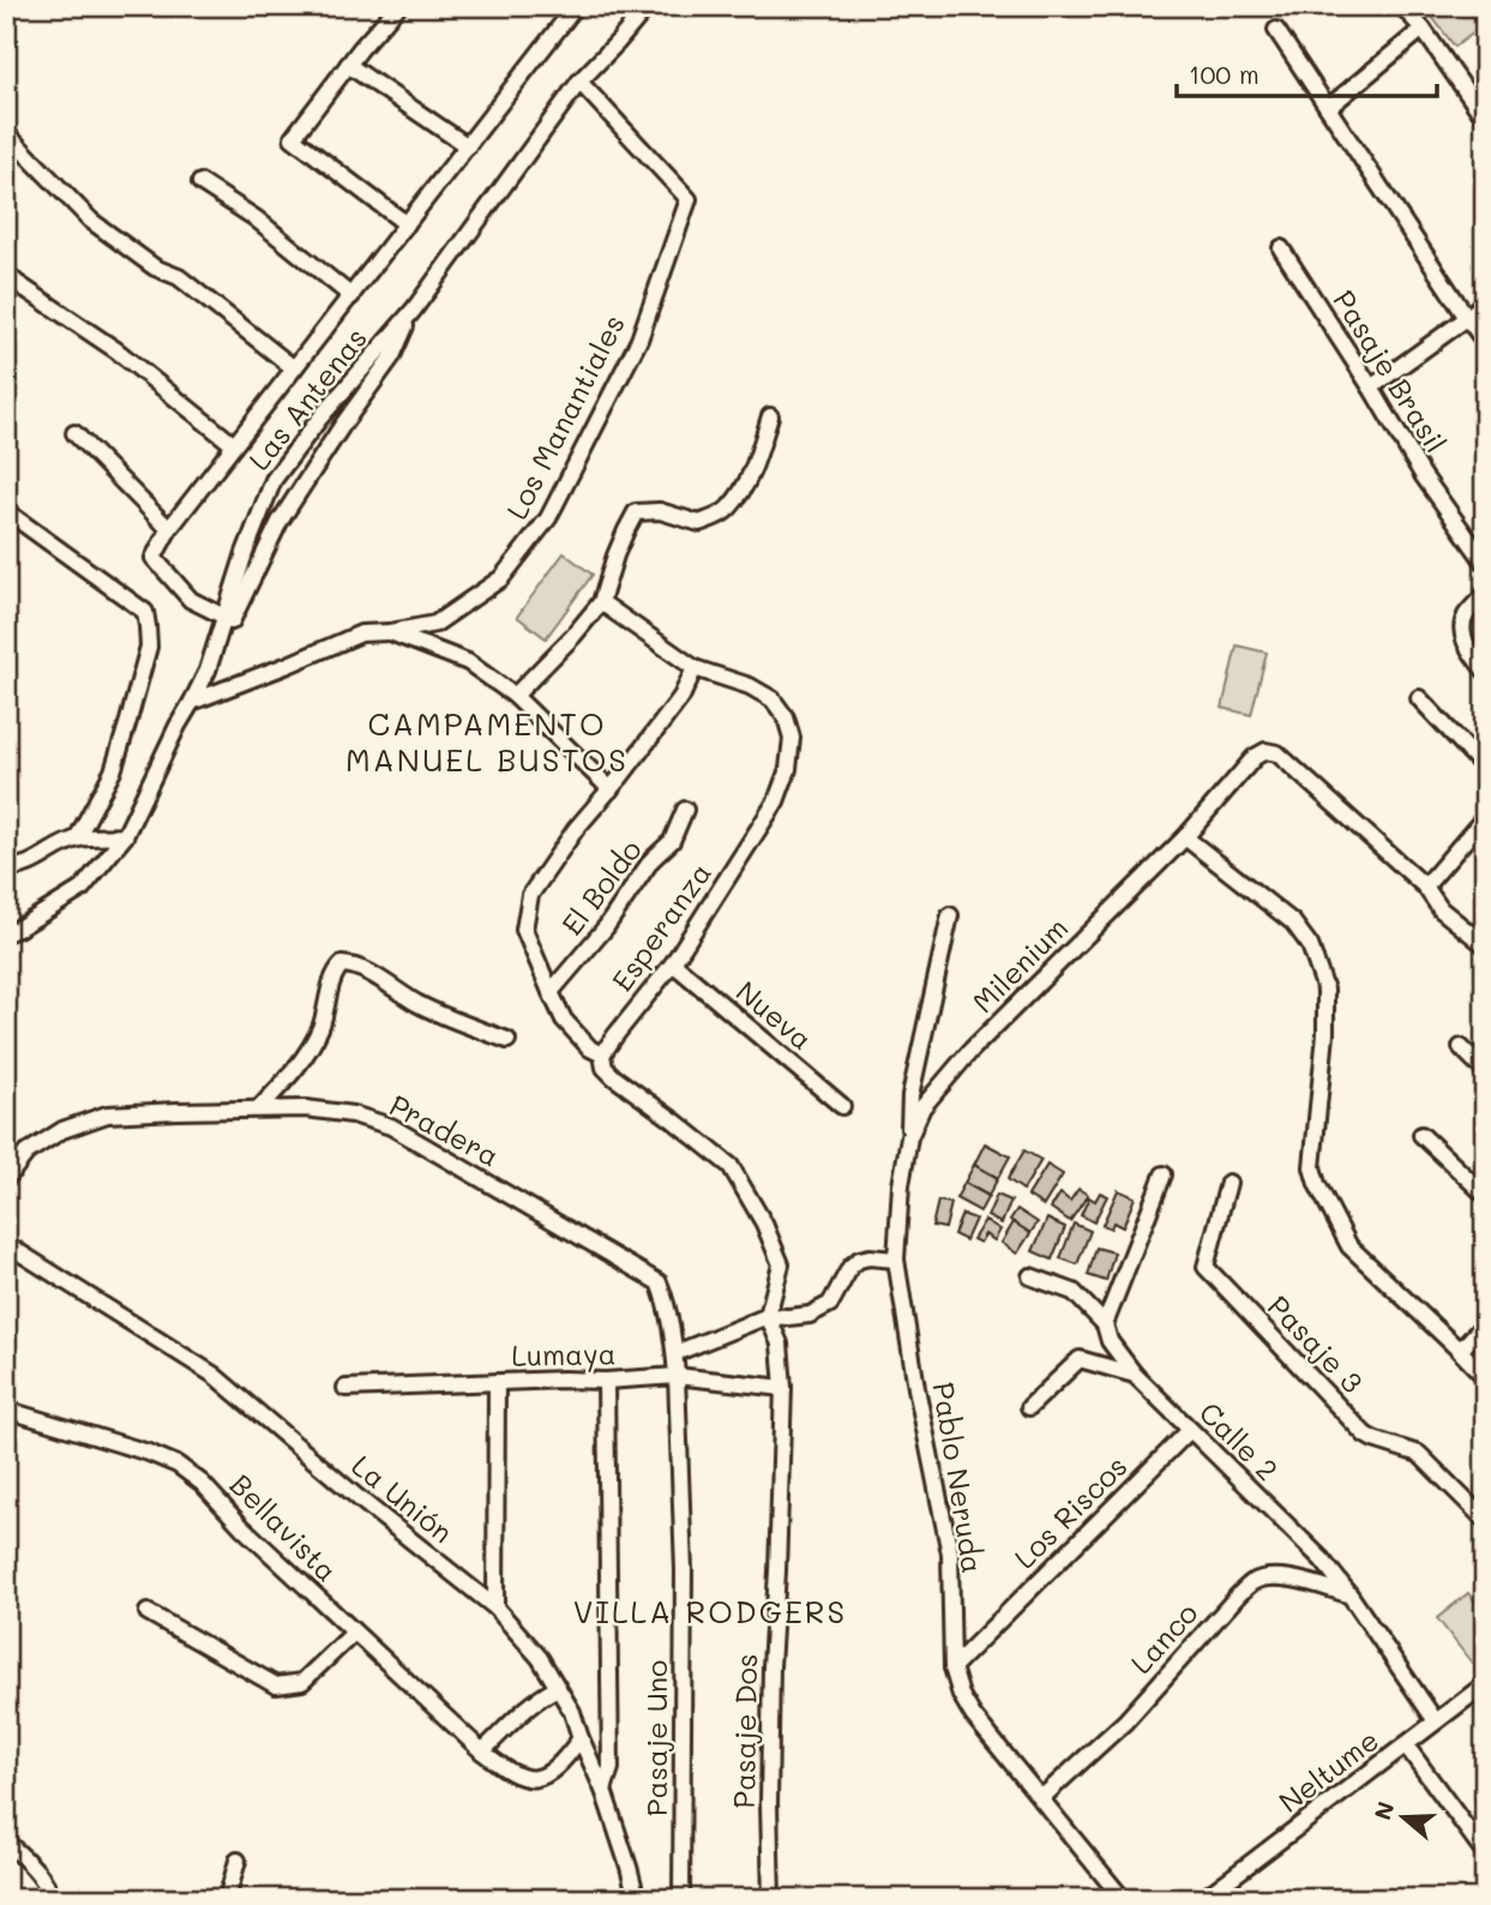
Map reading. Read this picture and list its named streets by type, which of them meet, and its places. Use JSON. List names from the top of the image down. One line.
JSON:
{"streets":{"street":["Pasaje Brasil","Las Antenas","Los Manantiales","El Boldo","Esperanza","Milenium","Nueva","Pradera","Pasaje 3","Lumaya","Calle 2","Pablo Neruda","La Unión","Los Riscos","Bellavista","Lanco","Pasaje Dos","Pasaje Uno","Neltume"]},"crossings":[["Las Antenas","Los Manantiales"],["Esperanza","Nueva"],["Milenium","Pablo Neruda"],["Pradera","Lumaya"],["Pradera","Pasaje Uno"],["Lumaya","Pasaje Dos"],["Lumaya","Pasaje Uno"],["Calle 2","Los Riscos"],["Calle 2","Lanco"],["Calle 2","Neltume"],["Pablo Neruda","Los Riscos"],["Pablo Neruda","Lanco"],["La Unión","Bellavista"]],"districts":["CAMPAMENTO MANUEL BUSTOS","VILLA RODGERS"],"scale_bar":"100 m","north":"left"}
